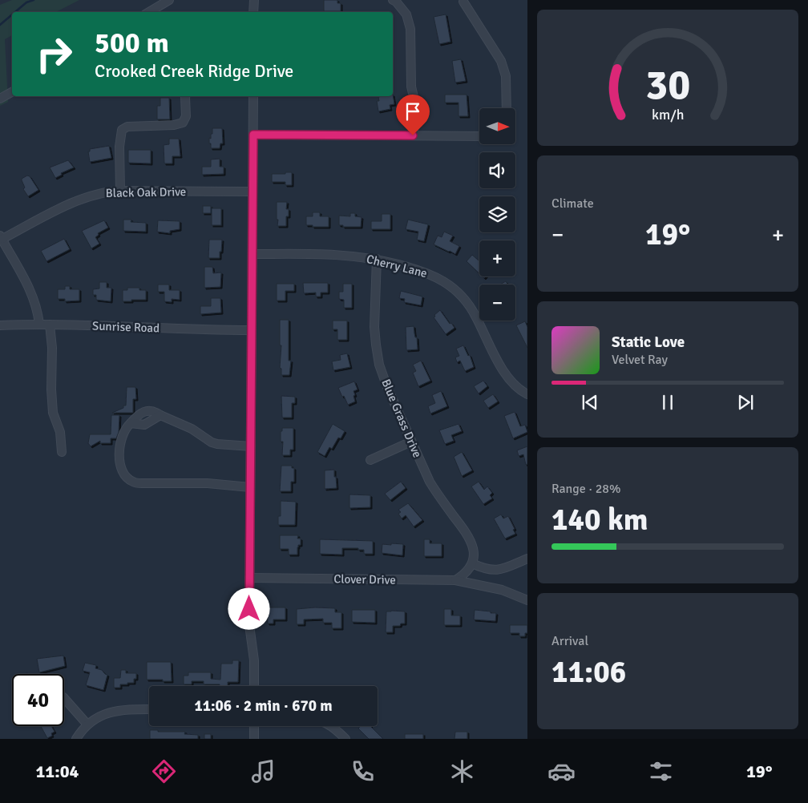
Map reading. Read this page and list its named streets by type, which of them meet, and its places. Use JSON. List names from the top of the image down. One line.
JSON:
{"streets":{"street":["Black Oak Drive","Cherry Lane","Sunrise Road","Blue Grass Drive","Clover Drive"]},"crossings":[["Cherry Lane","Blue Grass Drive"]],"north":"right","page":{"turn":["500 m","Crooked Creek Ridge Drive"],"map_buttons":["+","−"],"tile":["Climate",["Range · 28%","140 km"],["Arrival","11:06"]],"heat":["−","19°","+"],"song":["Static Love","Velvet Ray"],"limit":"40","trip":"11:06 · 2 min · 670 m","tabs":["11:04","19°"],"gauge":["30","km/h"]}}
